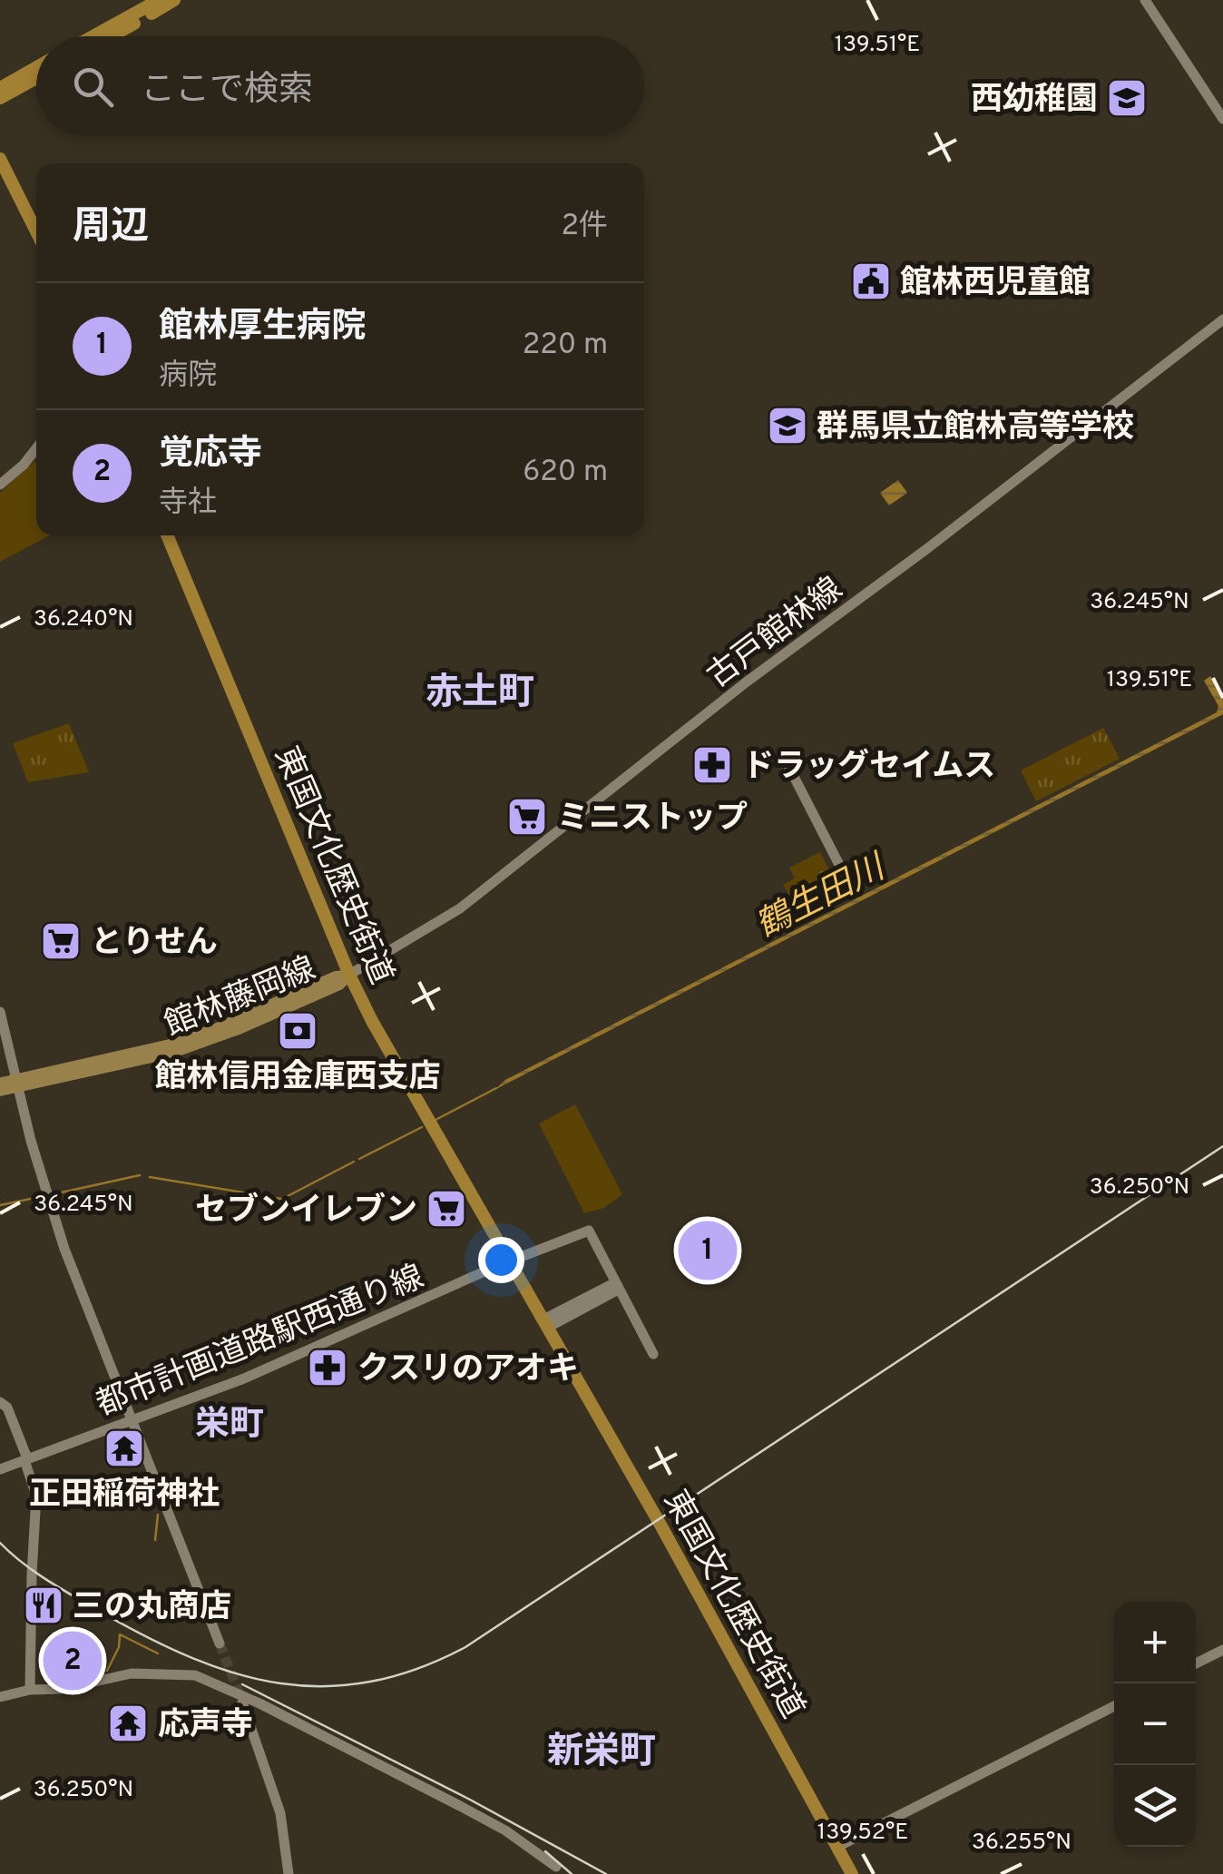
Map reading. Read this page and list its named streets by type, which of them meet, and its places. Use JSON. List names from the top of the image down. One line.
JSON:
{"streets":{"highway":["東国文化歴史街道"],"main road":["館林藤岡線"],"street":["古戸館林線","都市計画道路駅西通り線"]},"crossings":[["古戸館林線","東国文化歴史街道"],["古戸館林線","館林藤岡線"],["東国文化歴史街道","館林藤岡線"],["東国文化歴史街道","都市計画道路駅西通り線"]],"districts":["赤土町","栄町","新栄町"],"water":["鶴生田川"],"places":{"school or university":["西幼稚園","群馬県立館林高等学校"],"public building":["館林西児童館"],"pharmacy":["ドラッグセイムス","クスリのアオキ"],"supermarket":["ミニストップ","とりせん","セブンイレブン"],"bank":["館林信用金庫西支店"],"temple":["正田稲荷神社","応声寺"],"restaurant":["三の丸商店"]},"page":{"search":"ここで検索","heading":["周辺","2件"],"list":[{"mark":"1","name":"館林厚生病院","note":"病院","value":"220 m"},{"mark":"2","name":"覚応寺","note":"寺社","value":"620 m"}],"pins":["1","2"],"map_buttons":["+","−"]},"coordinates":["139.51°E","36.245°N","36.240°N","36.250°N","139.52°E","36.255°N"]}
